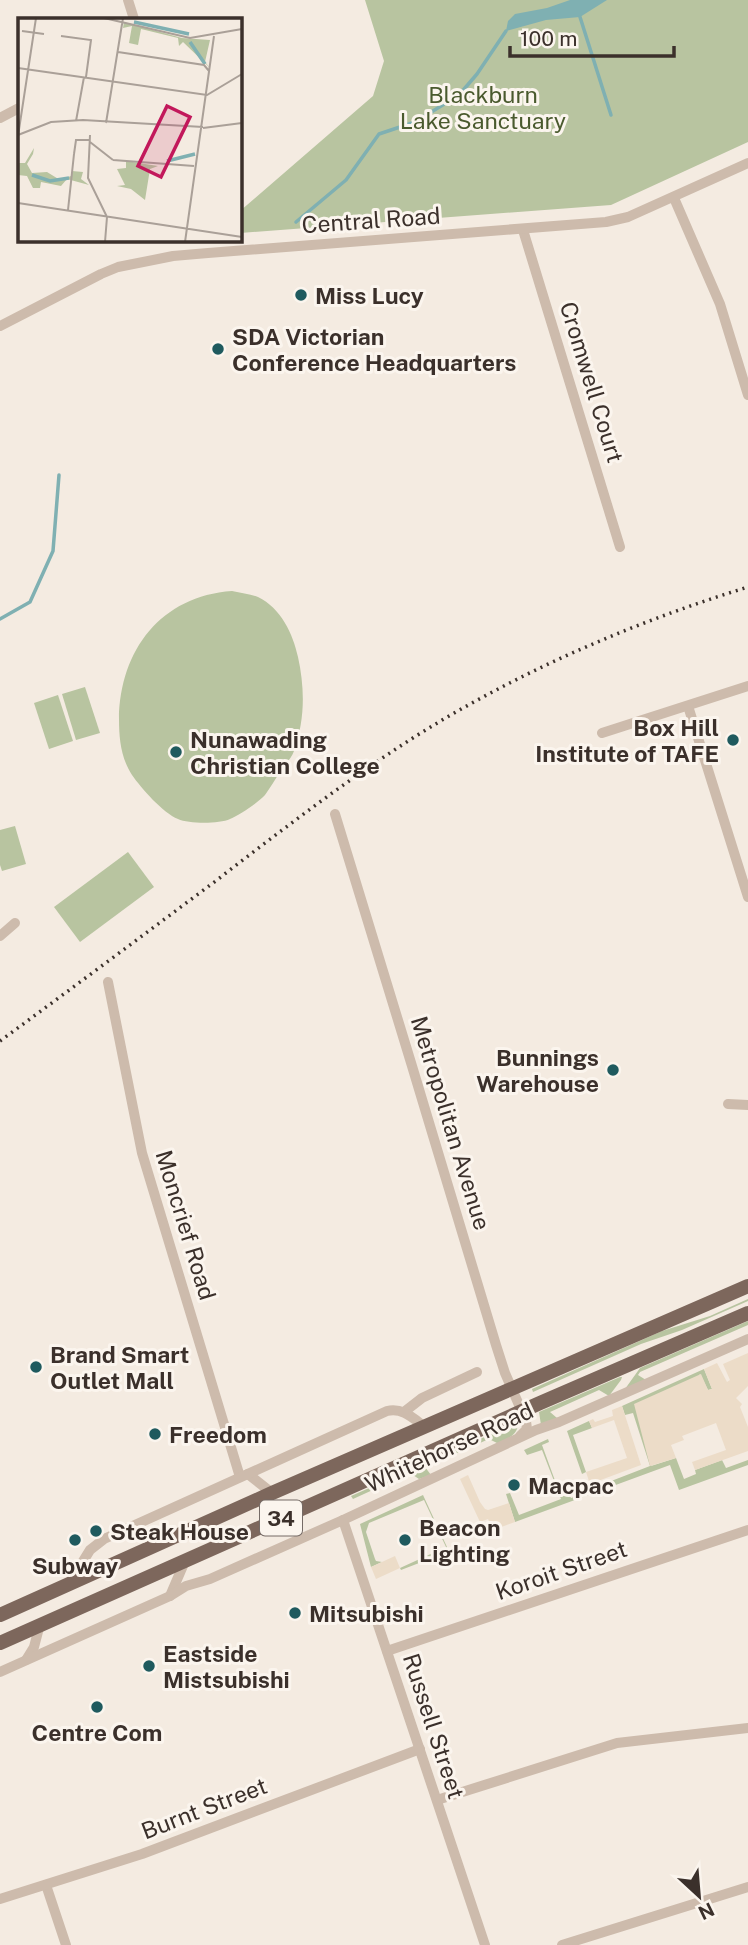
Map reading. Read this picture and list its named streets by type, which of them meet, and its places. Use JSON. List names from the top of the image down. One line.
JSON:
{"streets":{"main road":["Whitehorse Road","34"],"street":["Central Road","Cromwell Court","Metropolitan Avenue","Moncrief Road","Koroit Street","Russell Street","Burnt Street"]},"crossings":[["Central Road","Cromwell Court"],["Metropolitan Avenue","Whitehorse Road"],["Whitehorse Road","Russell Street"],["Koroit Street","Russell Street"],["Russell Street","Burnt Street"]],"parks":["Blackburn Lake Sanctuary"],"places":["Miss Lucy","SDA Victorian Conference Headquarters","Box Hill Institute of TAFE","Nunawading Christian College","Bunnings Warehouse","Brand Smart Outlet Mall","Freedom","Macpac","Steak House","Subway","Beacon Lighting","Mitsubishi","Eastside Mistsubishi","Centre Com"],"scale_bar":"100 m","north":"bottom right"}
